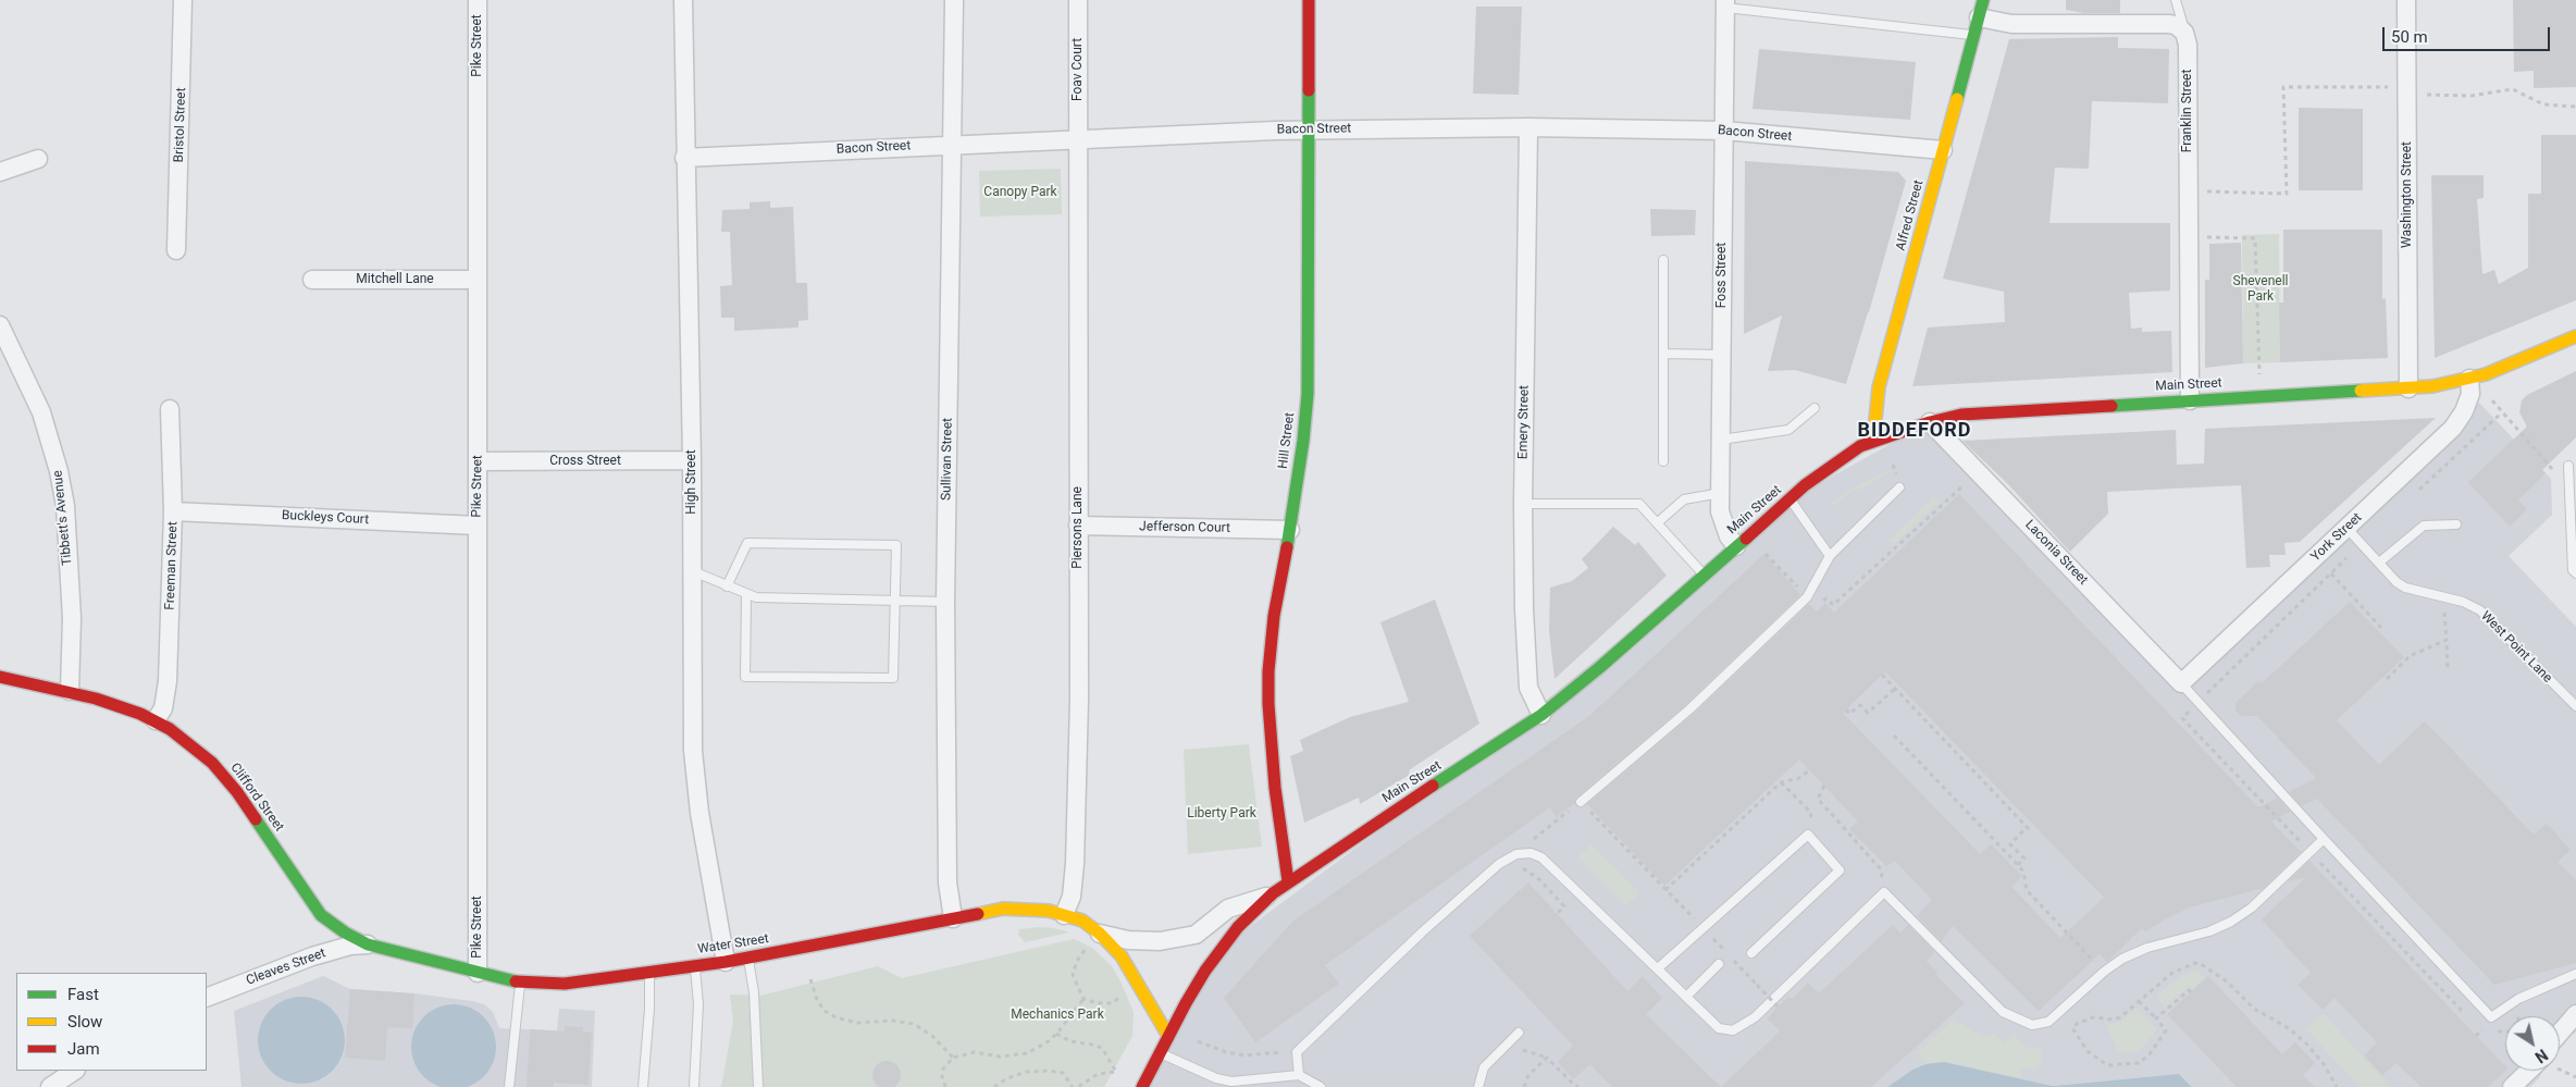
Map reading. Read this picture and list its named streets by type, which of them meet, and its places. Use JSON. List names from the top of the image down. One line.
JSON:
{"streets":{"street":["Pike Street","Foav Court","Franklin Street","Bristol Street","Bacon Street","Washington Street","Alfred Street","Foss Street","Mitchell Lane","Main Street","Emery Street","Hill Street","Sullivan Street","Cross Street","High Street","Tibbett's Avenue","Buckleys Court","Piersons Lane","Jefferson Court","York Street","Laconia Street","Freeman Street","Clifford Street","Water Street","Cleaves Street"],"lane":["West Point Lane"]},"crossings":[["Pike Street","Mitchell Lane"],["Pike Street","Cross Street"],["Pike Street","Buckleys Court"],["Pike Street","Water Street"],["Foav Court","Bacon Street"],["Foav Court","Piersons Lane"],["Franklin Street","Main Street"],["Bacon Street","Alfred Street"],["Bacon Street","Foss Street"],["Bacon Street","Emery Street"],["Bacon Street","Hill Street"],["Bacon Street","Sullivan Street"],["Bacon Street","High Street"],["Bacon Street","Piersons Lane"],["Washington Street","Main Street"],["Alfred Street","Main Street"],["Foss Street","Main Street"],["Main Street","Emery Street"],["Main Street","Hill Street"],["Main Street","York Street"],["Main Street","Laconia Street"],["Main Street","Water Street"],["Hill Street","Jefferson Court"],["Sullivan Street","Water Street"],["Cross Street","High Street"],["High Street","Water Street"],["Tibbett's Avenue","Clifford Street"],["Buckleys Court","Freeman Street"],["Piersons Lane","Jefferson Court"],["Piersons Lane","Water Street"],["York Street","Laconia Street"],["York Street","West Point Lane"],["Freeman Street","Clifford Street"],["Clifford Street","Water Street"],["Clifford Street","Cleaves Street"],["Water Street","Cleaves Street"]],"districts":["BIDDEFORD"],"parks":["Canopy Park","Shevenell Park","Liberty Park","Mechanics Park"],"legend":["Fast","Slow","Jam"],"scale_bar":"50 m","north":"bottom right"}
